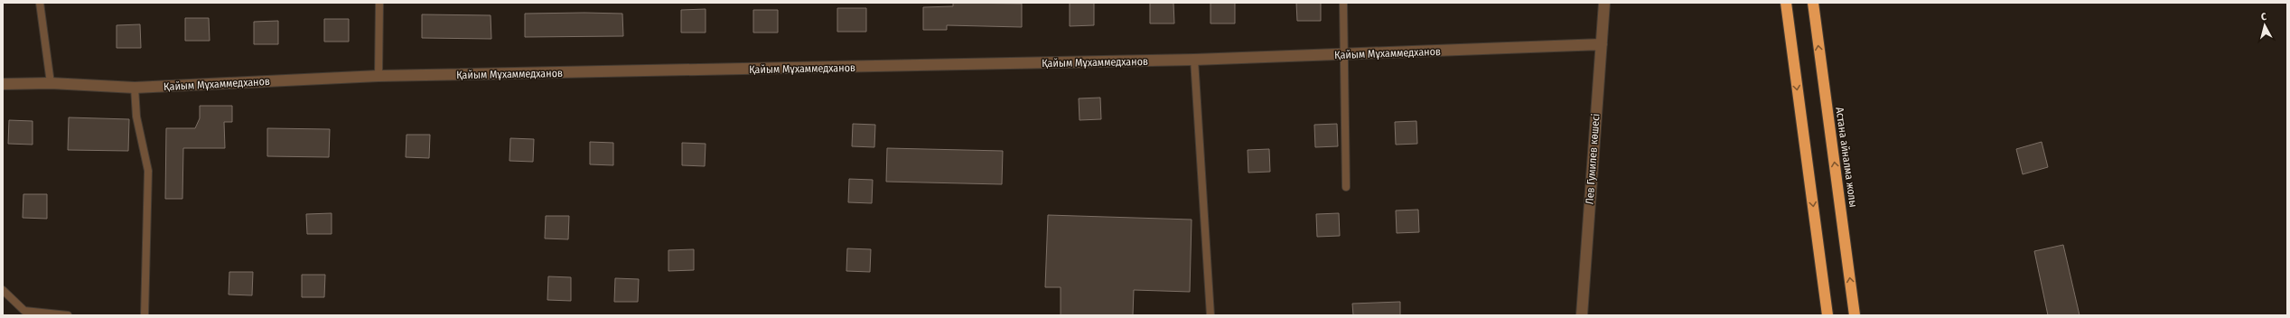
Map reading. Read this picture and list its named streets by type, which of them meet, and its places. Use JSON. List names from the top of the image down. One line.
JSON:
{"streets":{"highway":["Астана айналма жолы"],"street":["Қайым Мұхаммедханов","Лев Гумилев көшесі"]},"crossings":[["Қайым Мұхаммедханов","Лев Гумилев көшесі"]],"north":"top"}
